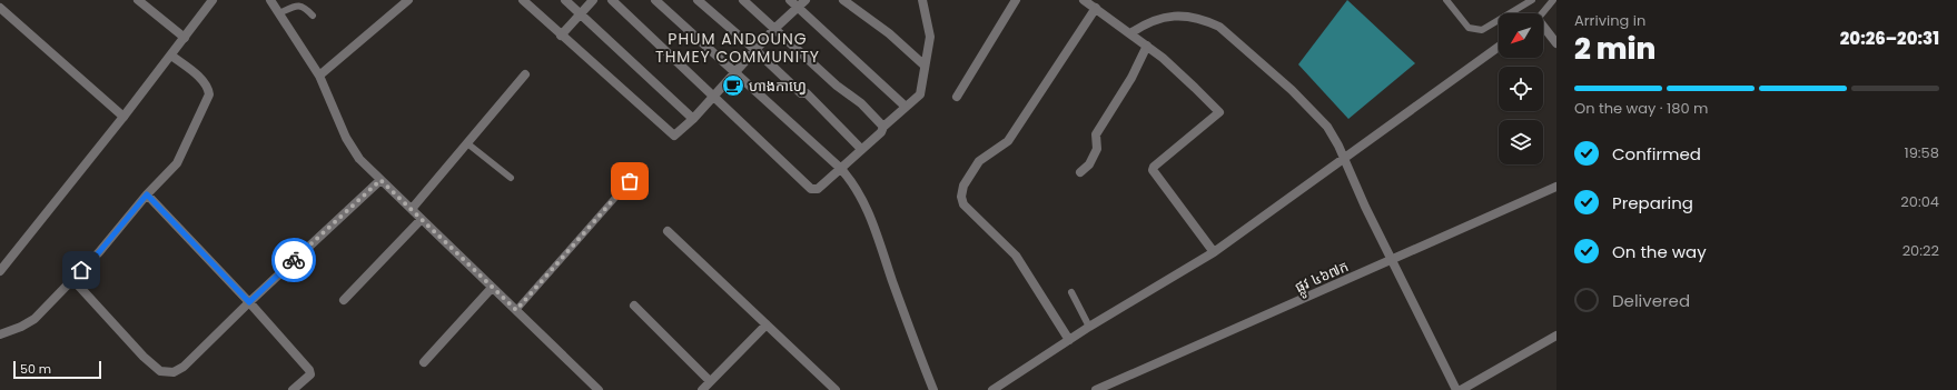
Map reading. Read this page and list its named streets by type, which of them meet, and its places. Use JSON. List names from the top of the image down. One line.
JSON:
{"streets":{"street":["ផ្លូវ ៤៦៧ក"]},"districts":["PHUM ANDOUNG THMEY COMMUNITY"],"places":{"cafe":["ហាងកាហ្វេ"]},"scale_bar":"50 m","north":"bottom left","page":{"heading":["2 min","Arriving in","20:26–20:31"],"bar":"On the way · 180 m","list":[["Confirmed","19:58"],["Preparing","20:04"],["On the way","20:22"],"Delivered"],"scale":"50 m"}}
